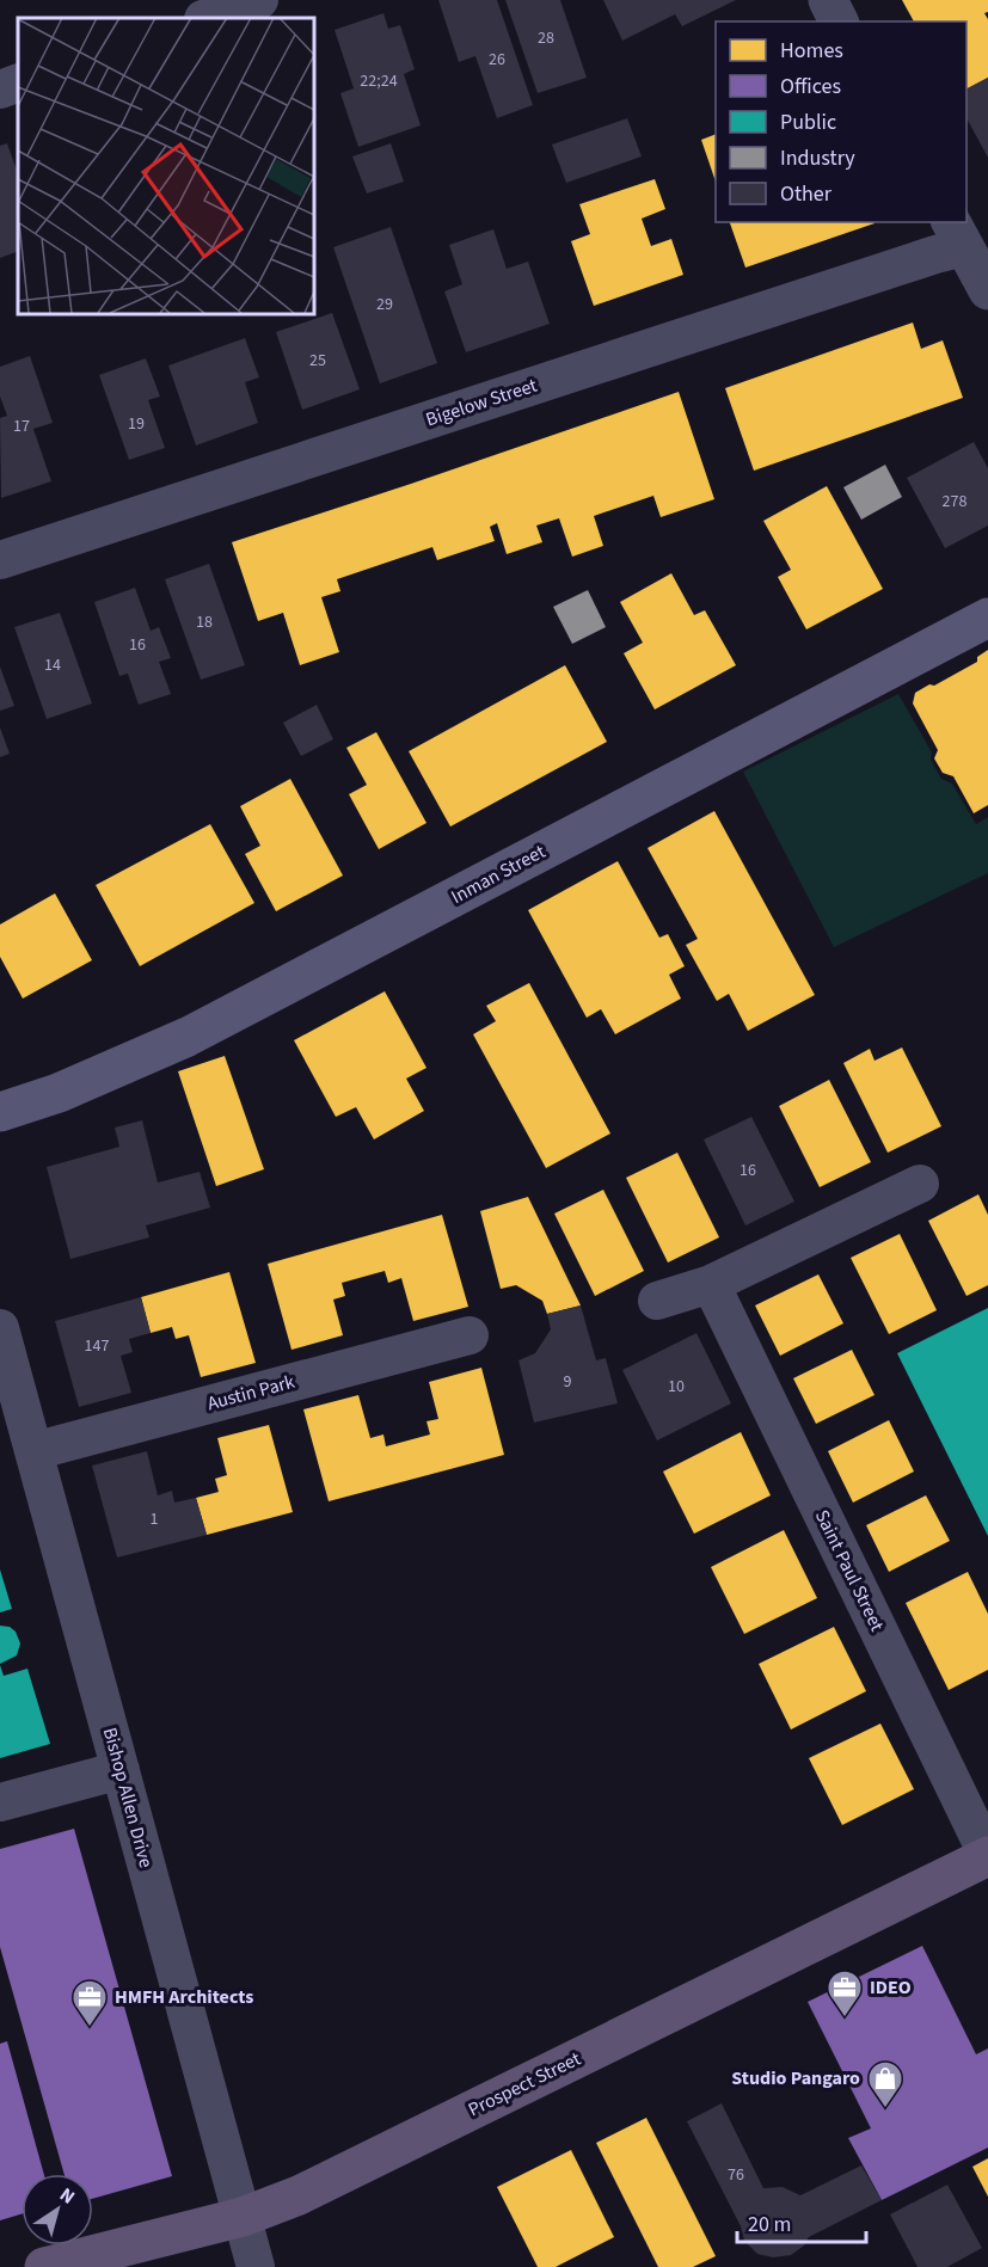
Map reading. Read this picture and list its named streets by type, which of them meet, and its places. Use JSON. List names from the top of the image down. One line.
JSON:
{"streets":{"main road":["Inman Street","Prospect Street"],"street":["Bigelow Street","Austin Park","Saint Paul Street","Bishop Allen Drive"]},"crossings":[["Austin Park","Bishop Allen Drive"],["Saint Paul Street","Prospect Street"],["Bishop Allen Drive","Prospect Street"]],"places":{"office":["IDEO","HMFH Architects"],"shop":["Studio Pangaro"]},"house_numbers":["28","26","22;24","29","25","19","17","278","18","16","14","16","147","9","10","1","76"],"legend":["Homes","Offices","Public","Industry","Other"],"scale_bar":"20 m","north":"top right"}
